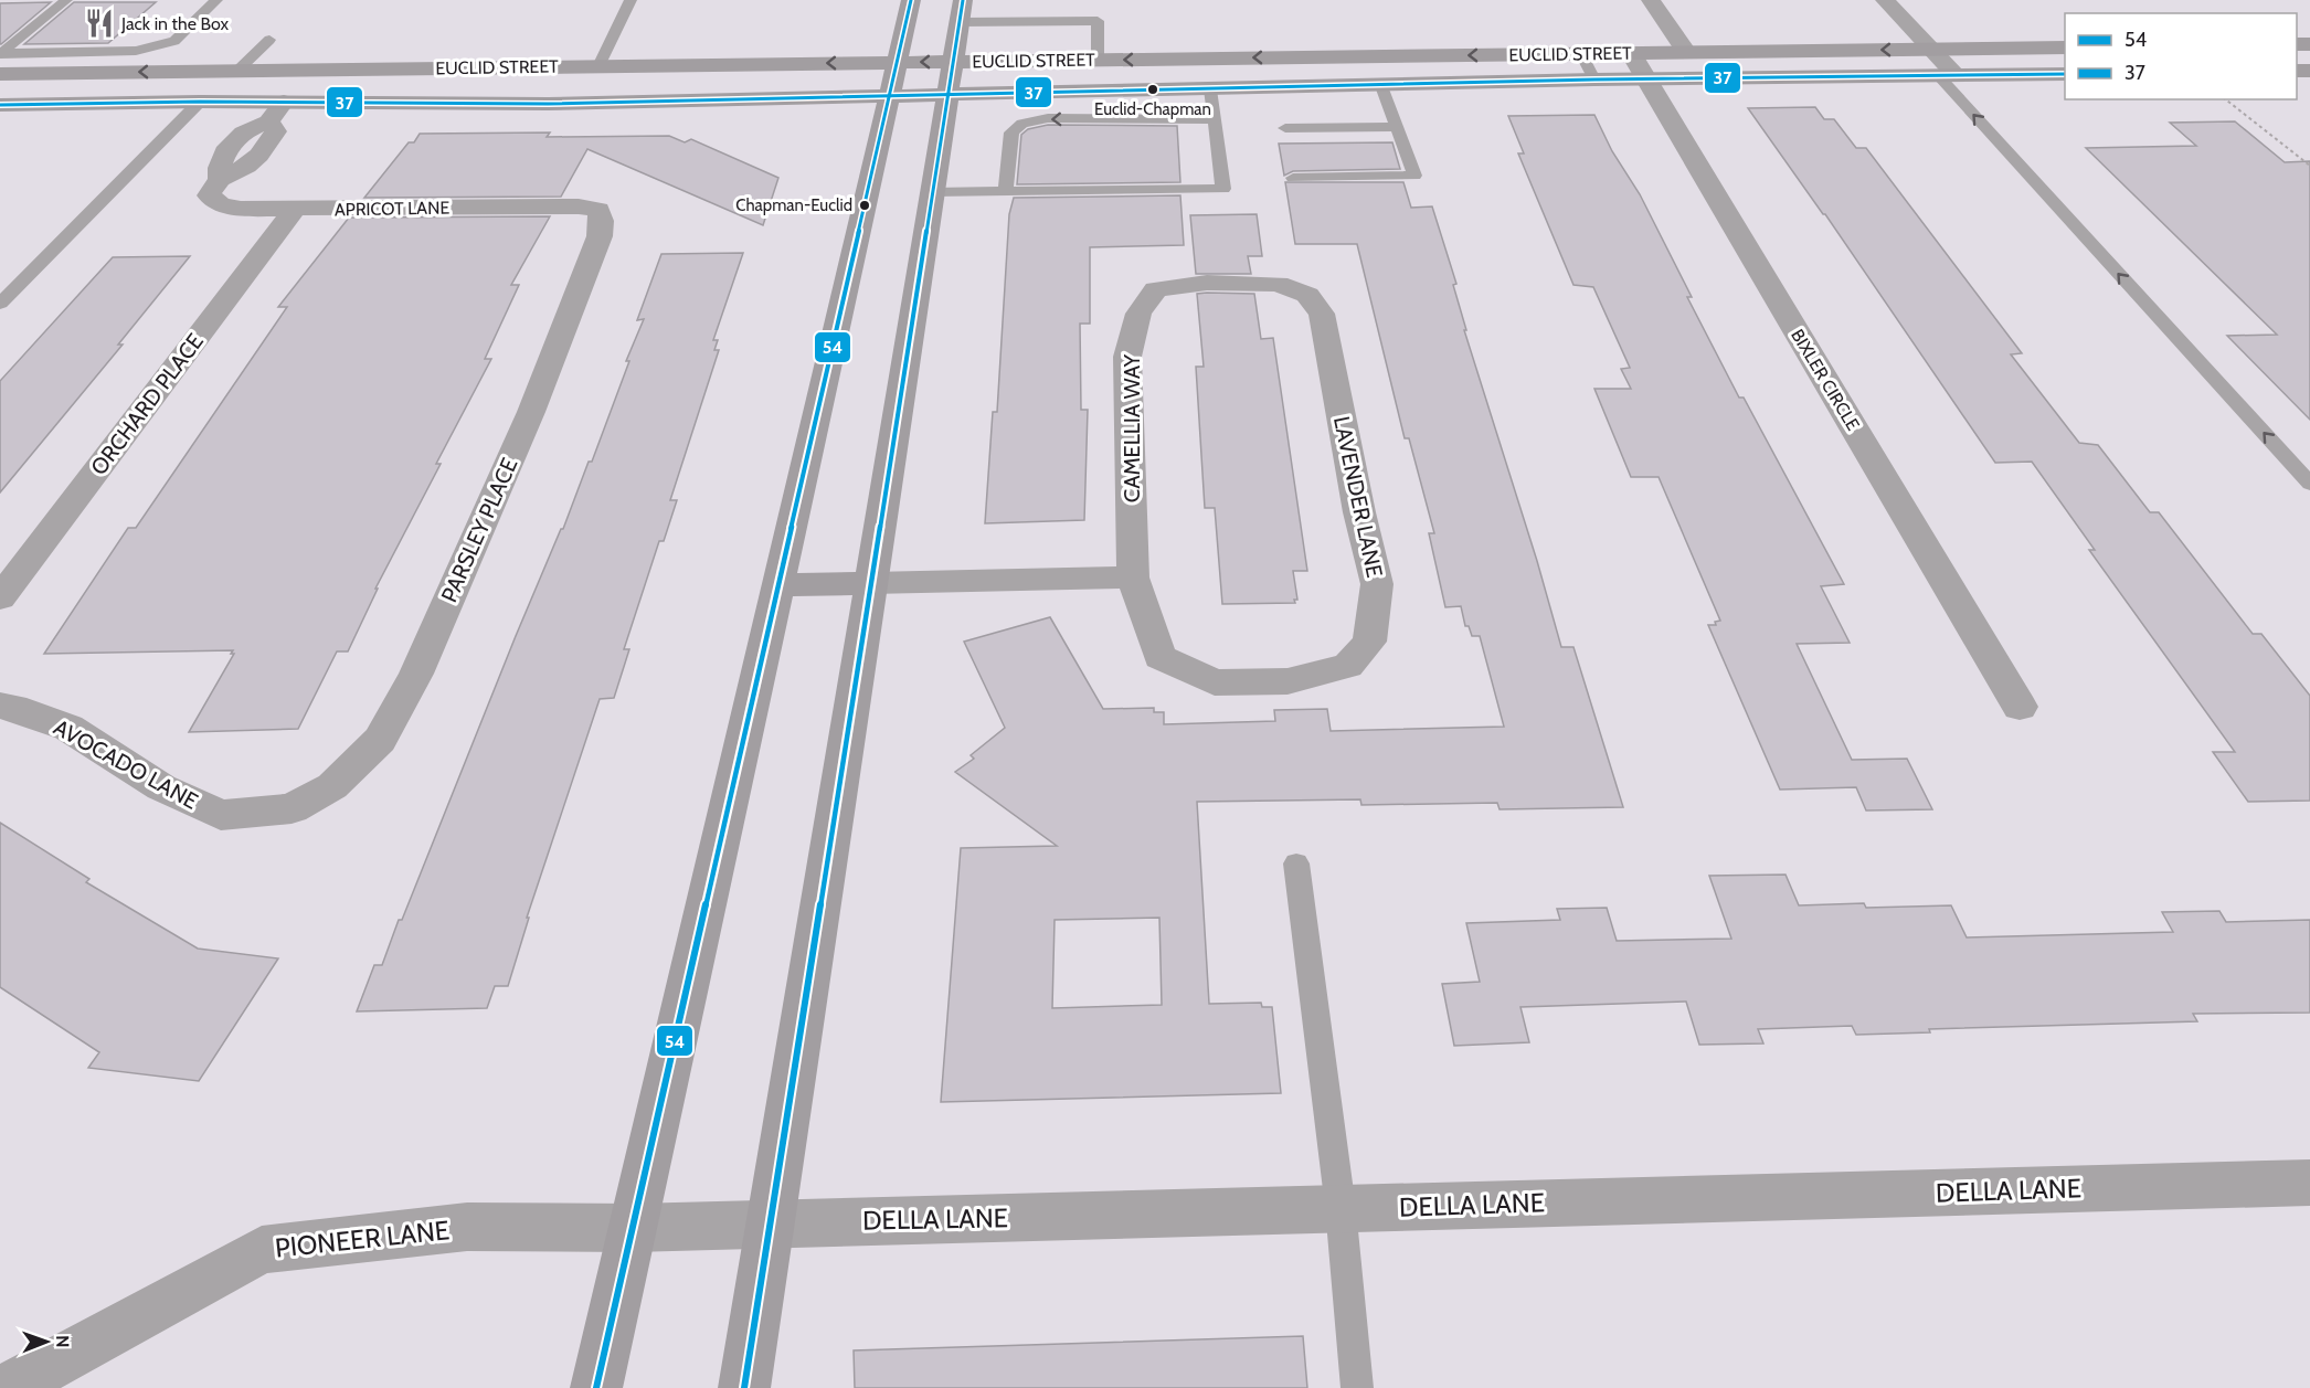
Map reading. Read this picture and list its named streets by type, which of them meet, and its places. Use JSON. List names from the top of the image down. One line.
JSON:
{"streets":{"main road":["EUCLID STREET"],"street":["APRICOT LANE","BIXLER CIRCLE","ORCHARD PLACE","CAMELLIA WAY","LAVENDER LANE","PARSLEY PLACE","AVOCADO LANE","DELLA LANE","PIONEER LANE"]},"crossings":[["EUCLID STREET","APRICOT LANE"],["EUCLID STREET","BIXLER CIRCLE"],["APRICOT LANE","ORCHARD PLACE"],["APRICOT LANE","PARSLEY PLACE"],["CAMELLIA WAY","LAVENDER LANE"],["PARSLEY PLACE","AVOCADO LANE"],["DELLA LANE","PIONEER LANE"]],"places":{"restaurant":["Jack in the Box"],"other":["Euclid-Chapman","Chapman-Euclid"]},"lines":["transit line 54","transit line 37"],"legend":["54","37"],"north":"right"}
